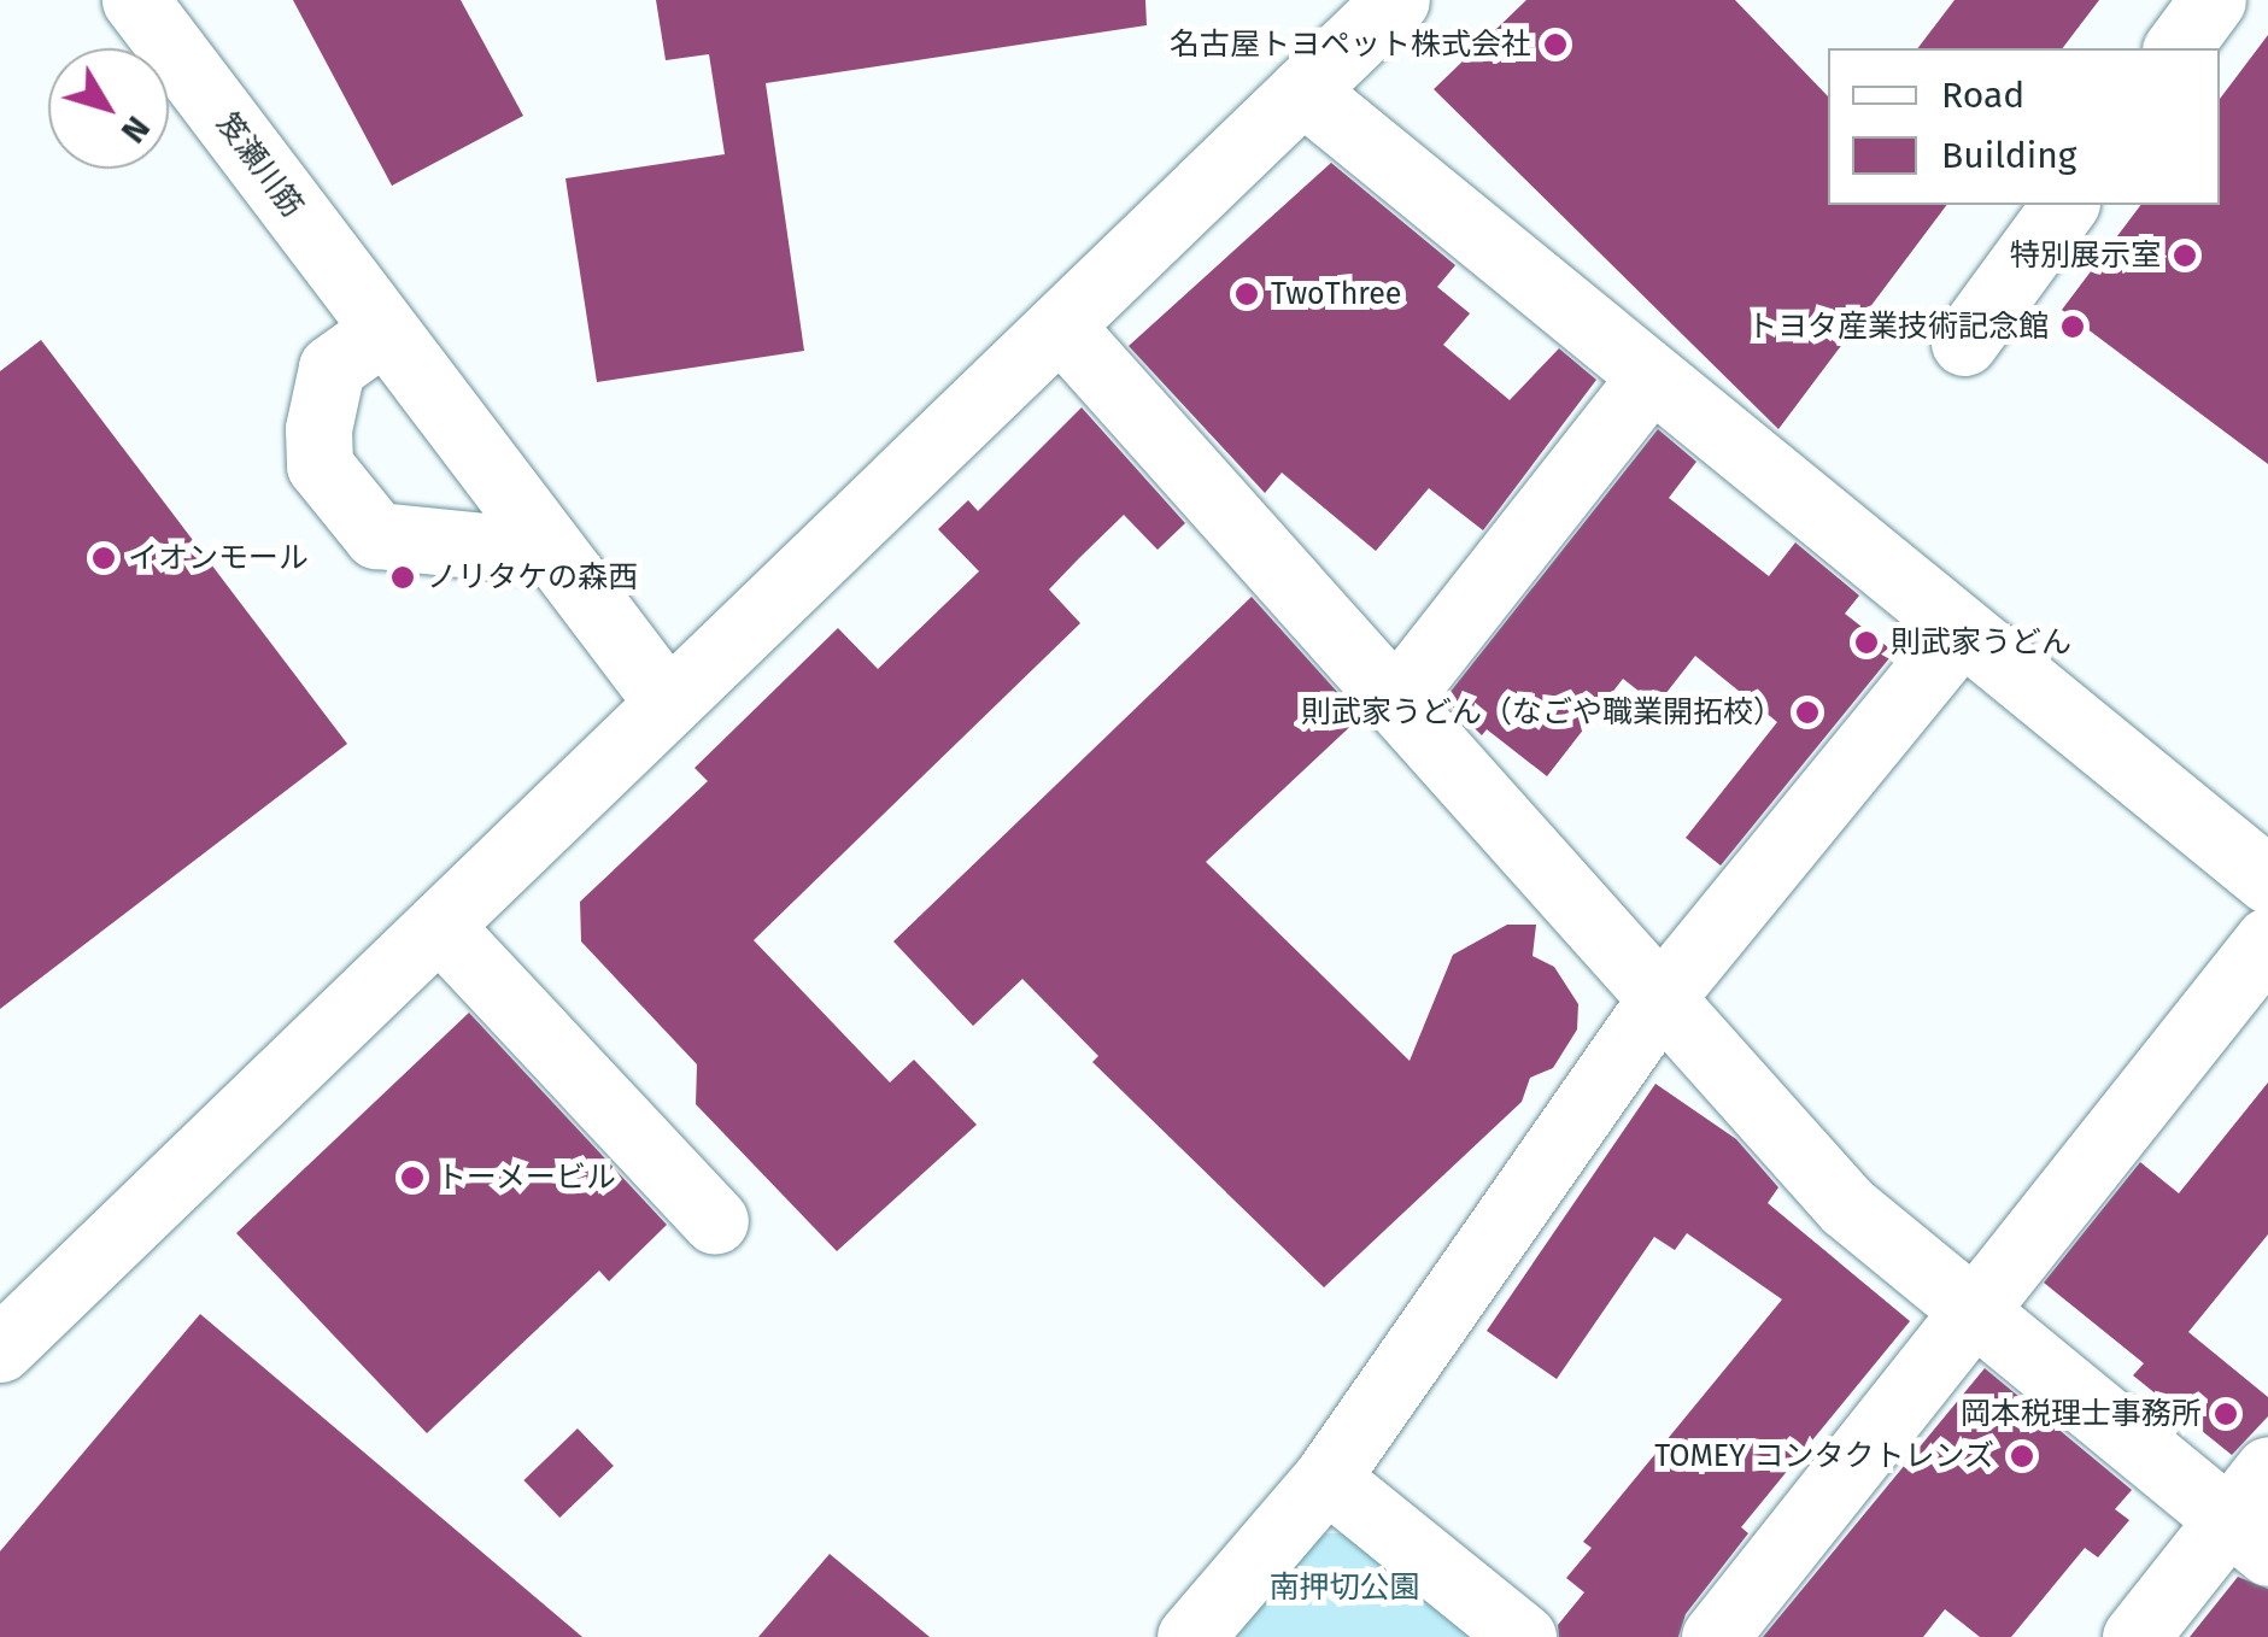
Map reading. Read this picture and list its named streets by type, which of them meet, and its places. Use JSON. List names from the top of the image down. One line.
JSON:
{"streets":{"street":["笈瀬川筋"]},"parks":["南押切公園"],"places":["名古屋トヨペット株式会社","特別展示室","TwoThree","トヨタ産業技術記念館","イオンモール","ノリタケの森西","則武家うどん","則武家うどん（なごや職業開拓校）","トーメービル","岡本税理士事務所","TOMEY コンタクトレンズ"],"legend":["Road","Building"],"north":"bottom right"}
